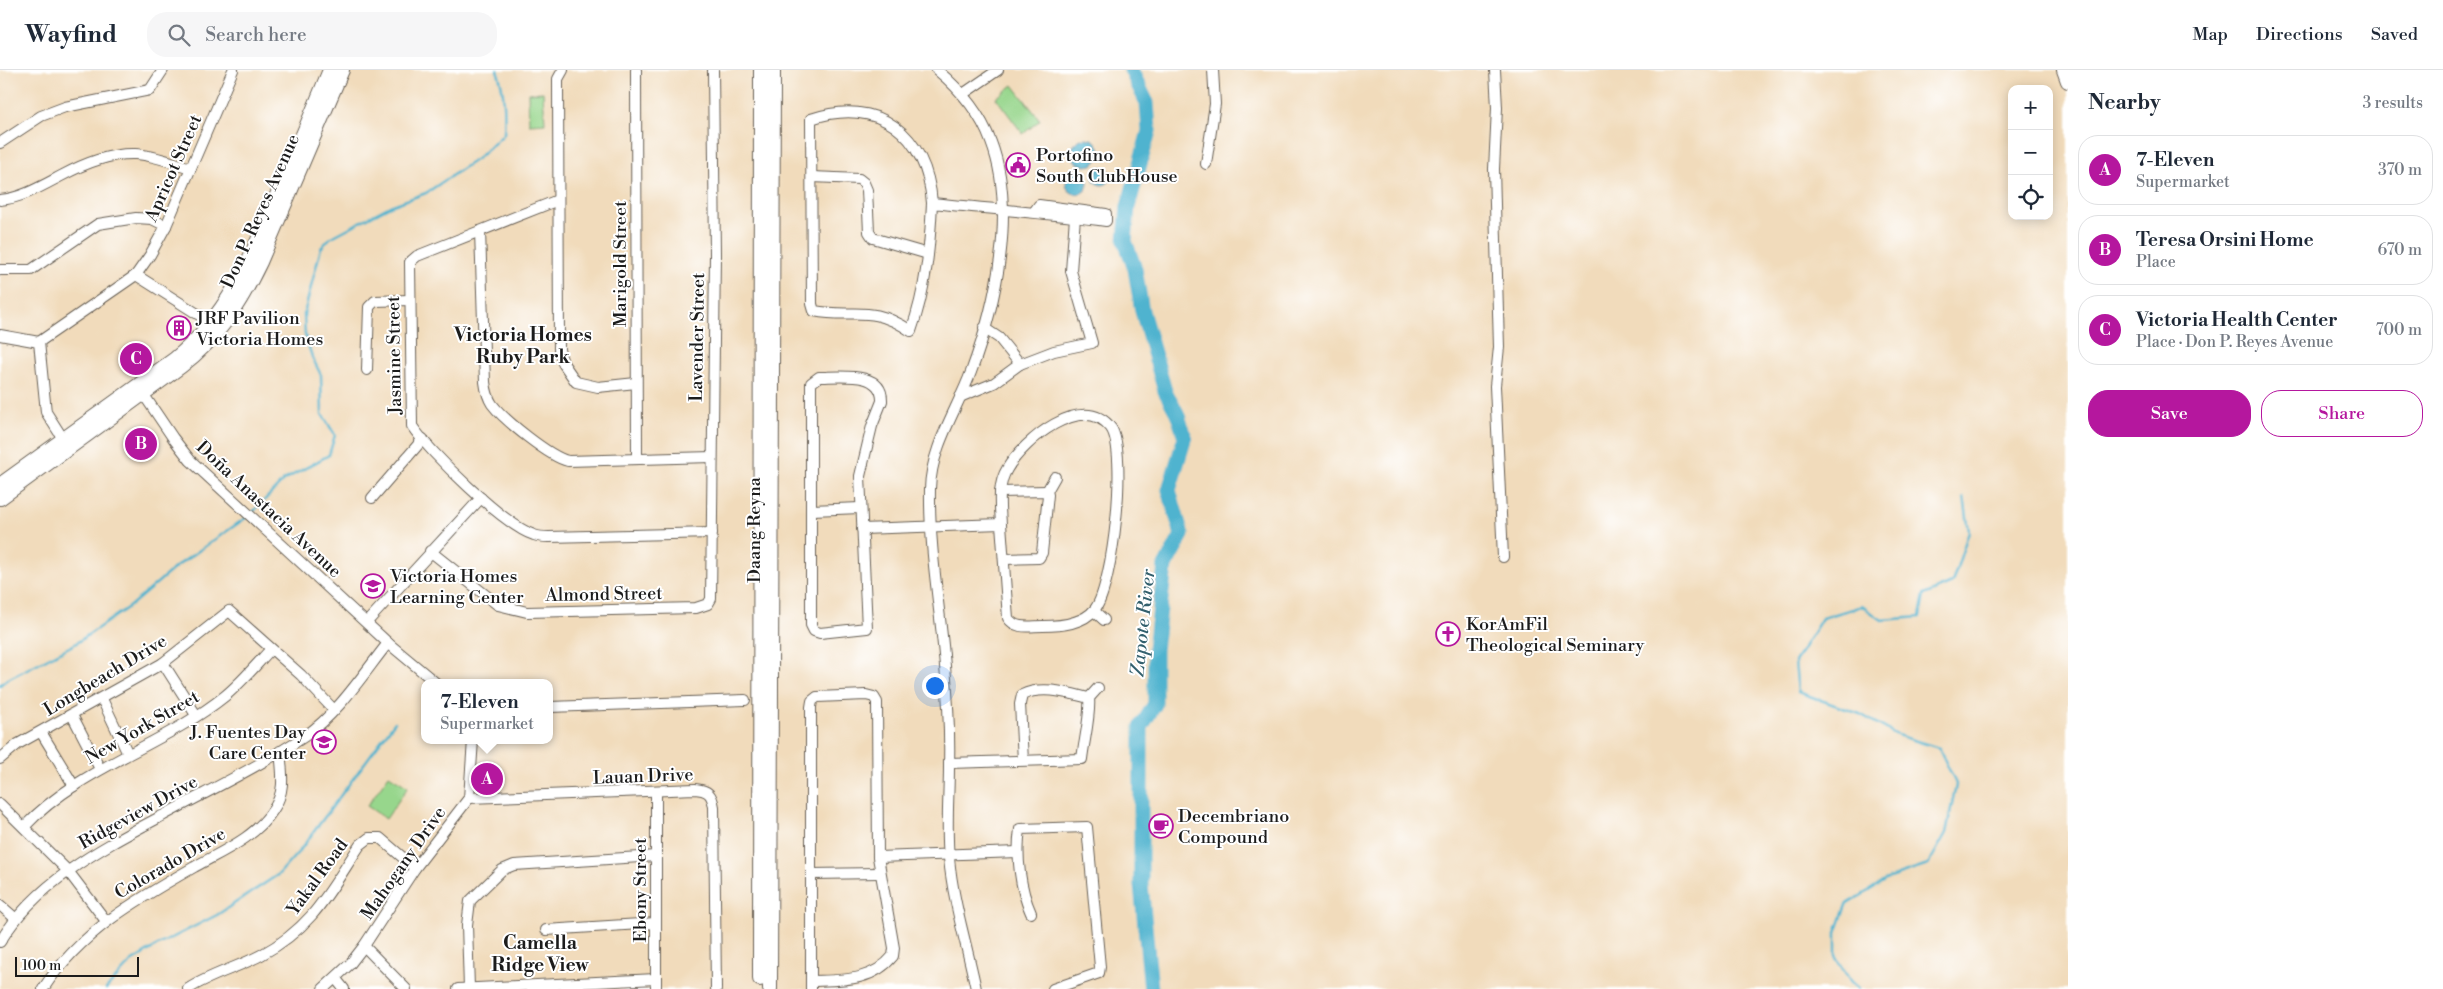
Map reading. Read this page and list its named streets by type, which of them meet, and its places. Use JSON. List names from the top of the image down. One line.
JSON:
{"streets":{"main road":["Don P. Reyes Avenue","Daang Reyna"],"street":["Apricot Street","Marigold Street","Lavender Street","Jasmine Street","Doña Anastacia Avenue","Almond Street","Longbeach Drive","New York Street","Lauan Drive","Ridgeview Drive","Colorado Drive","Mahogany Drive","Yakal Road","Ebony Street"]},"crossings":[["Don P. Reyes Avenue","Doña Anastacia Avenue"],["Lavender Street","Jasmine Street"],["Lavender Street","Almond Street"],["Doña Anastacia Avenue","Ridgeview Drive"],["Longbeach Drive","New York Street"],["Longbeach Drive","Ridgeview Drive"],["Lauan Drive","Mahogany Drive"],["Lauan Drive","Ebony Street"],["Ridgeview Drive","Colorado Drive"],["Mahogany Drive","Yakal Road"]],"districts":["Victoria Homes Ruby Park","Camella Ridge View"],"water":["Zapote River"],"places":{"public building":["Portofino South ClubHouse"],"building":["JRF Pavilion Victoria Homes"],"school or university":["Victoria Homes Learning Center","J. Fuentes Day Care Center"],"church":["KorAmFil Theological Seminary"],"cafe":["Decembriano Compound"]},"scale_bar":"100 m","page":{"header":"Wayfind","search":"Search here","nav":["Map","Directions","Saved"],"heading":["Nearby","3 results"],"map_buttons":["+","−"],"list":[{"mark":"A","name":"7-Eleven","note":"Supermarket","value":"370 m"},{"mark":"B","name":"Teresa Orsini Home","note":"Place","value":"670 m"},{"mark":"C","name":"Victoria Health Center","note":"Place · Don P. Reyes Avenue","value":"700 m"}],"pins":["C","B","A"],"buttons":["Save","Share"],"popup":["7-Eleven","Supermarket"],"scale":"100 m"}}
